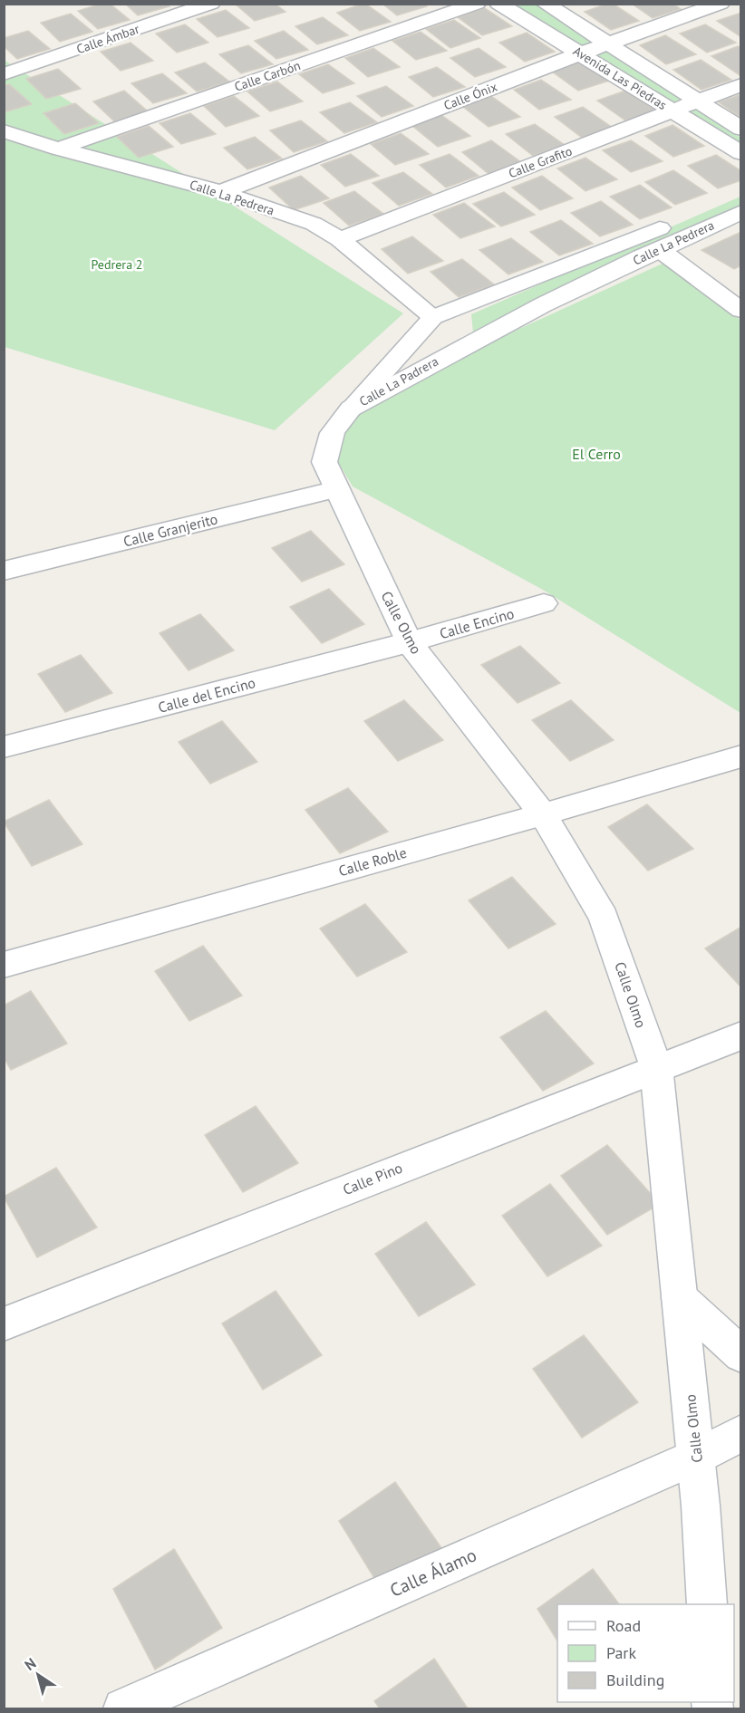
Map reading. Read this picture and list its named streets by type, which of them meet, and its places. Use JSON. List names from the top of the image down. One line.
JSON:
{"streets":{"street":["Calle Ámbar","Calle Carbón","Avenida Las Piedras","Calle Ónix","Calle Grafito","Calle La Pedrera","Calle La Padrera","Calle Granjerito","Calle Olmo","Calle Encino","Calle del Encino","Calle Roble","Calle Pino","Calle Álamo"]},"crossings":[["Calle Carbón","Calle La Pedrera"],["Avenida Las Piedras","Calle Ónix"],["Avenida Las Piedras","Calle Grafito"],["Calle Ónix","Calle La Pedrera"],["Calle Grafito","Calle La Pedrera"],["Calle La Pedrera","Calle La Padrera"],["Calle La Padrera","Calle Olmo"],["Calle Granjerito","Calle Olmo"],["Calle Olmo","Calle Encino"],["Calle Olmo","Calle del Encino"],["Calle Olmo","Calle Roble"],["Calle Olmo","Calle Pino"],["Calle Olmo","Calle Álamo"],["Calle Encino","Calle del Encino"]],"parks":["Pedrera 2","El Cerro"],"legend":["Road","Park","Building"],"north":"top left"}
